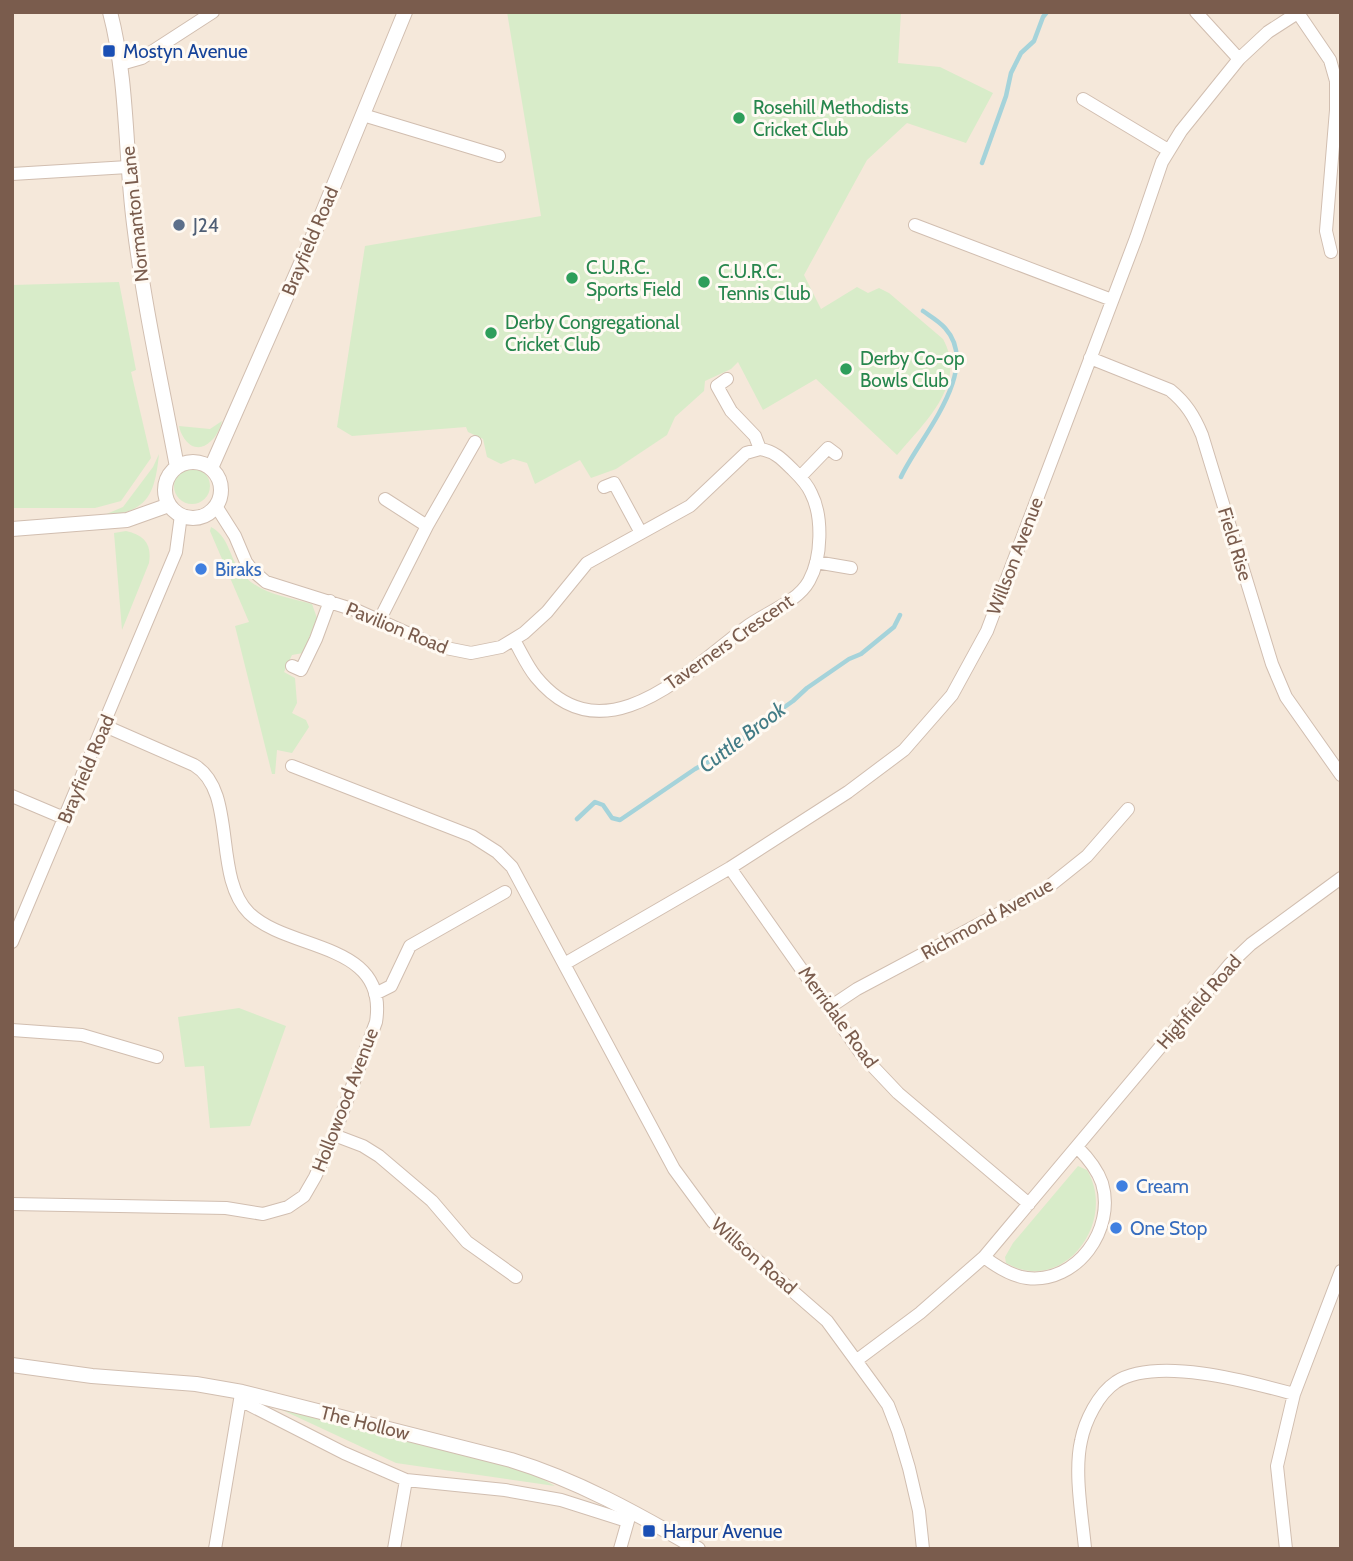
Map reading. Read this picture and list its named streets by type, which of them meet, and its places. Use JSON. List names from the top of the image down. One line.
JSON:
{"streets":{"street":["Normanton Lane","Brayfield Road","Field Rise","Willson Avenue","Pavilion Road","Taverners Crescent","Richmond Avenue","Highfield Road","Merridale Road","Hollowood Avenue","Willson Road","The Hollow"]},"crossings":[["Normanton Lane","Brayfield Road"],["Normanton Lane","Pavilion Road"],["Brayfield Road","Pavilion Road"],["Field Rise","Willson Avenue"],["Willson Avenue","Merridale Road"],["Willson Avenue","Willson Road"],["Pavilion Road","Taverners Crescent"],["Richmond Avenue","Merridale Road"],["Highfield Road","Merridale Road"],["Highfield Road","Willson Road"]],"water":["Cuttle Brook"],"places":{"transit":["Mostyn Avenue","Harpur Avenue"],"other":["Rosehill Methodists Cricket Club","J24","C.U.R.C. Sports Field","C.U.R.C. Tennis Club","Derby Congregational Cricket Club","Derby Co-op Bowls Club","Biraks","Cream","One Stop"]}}
